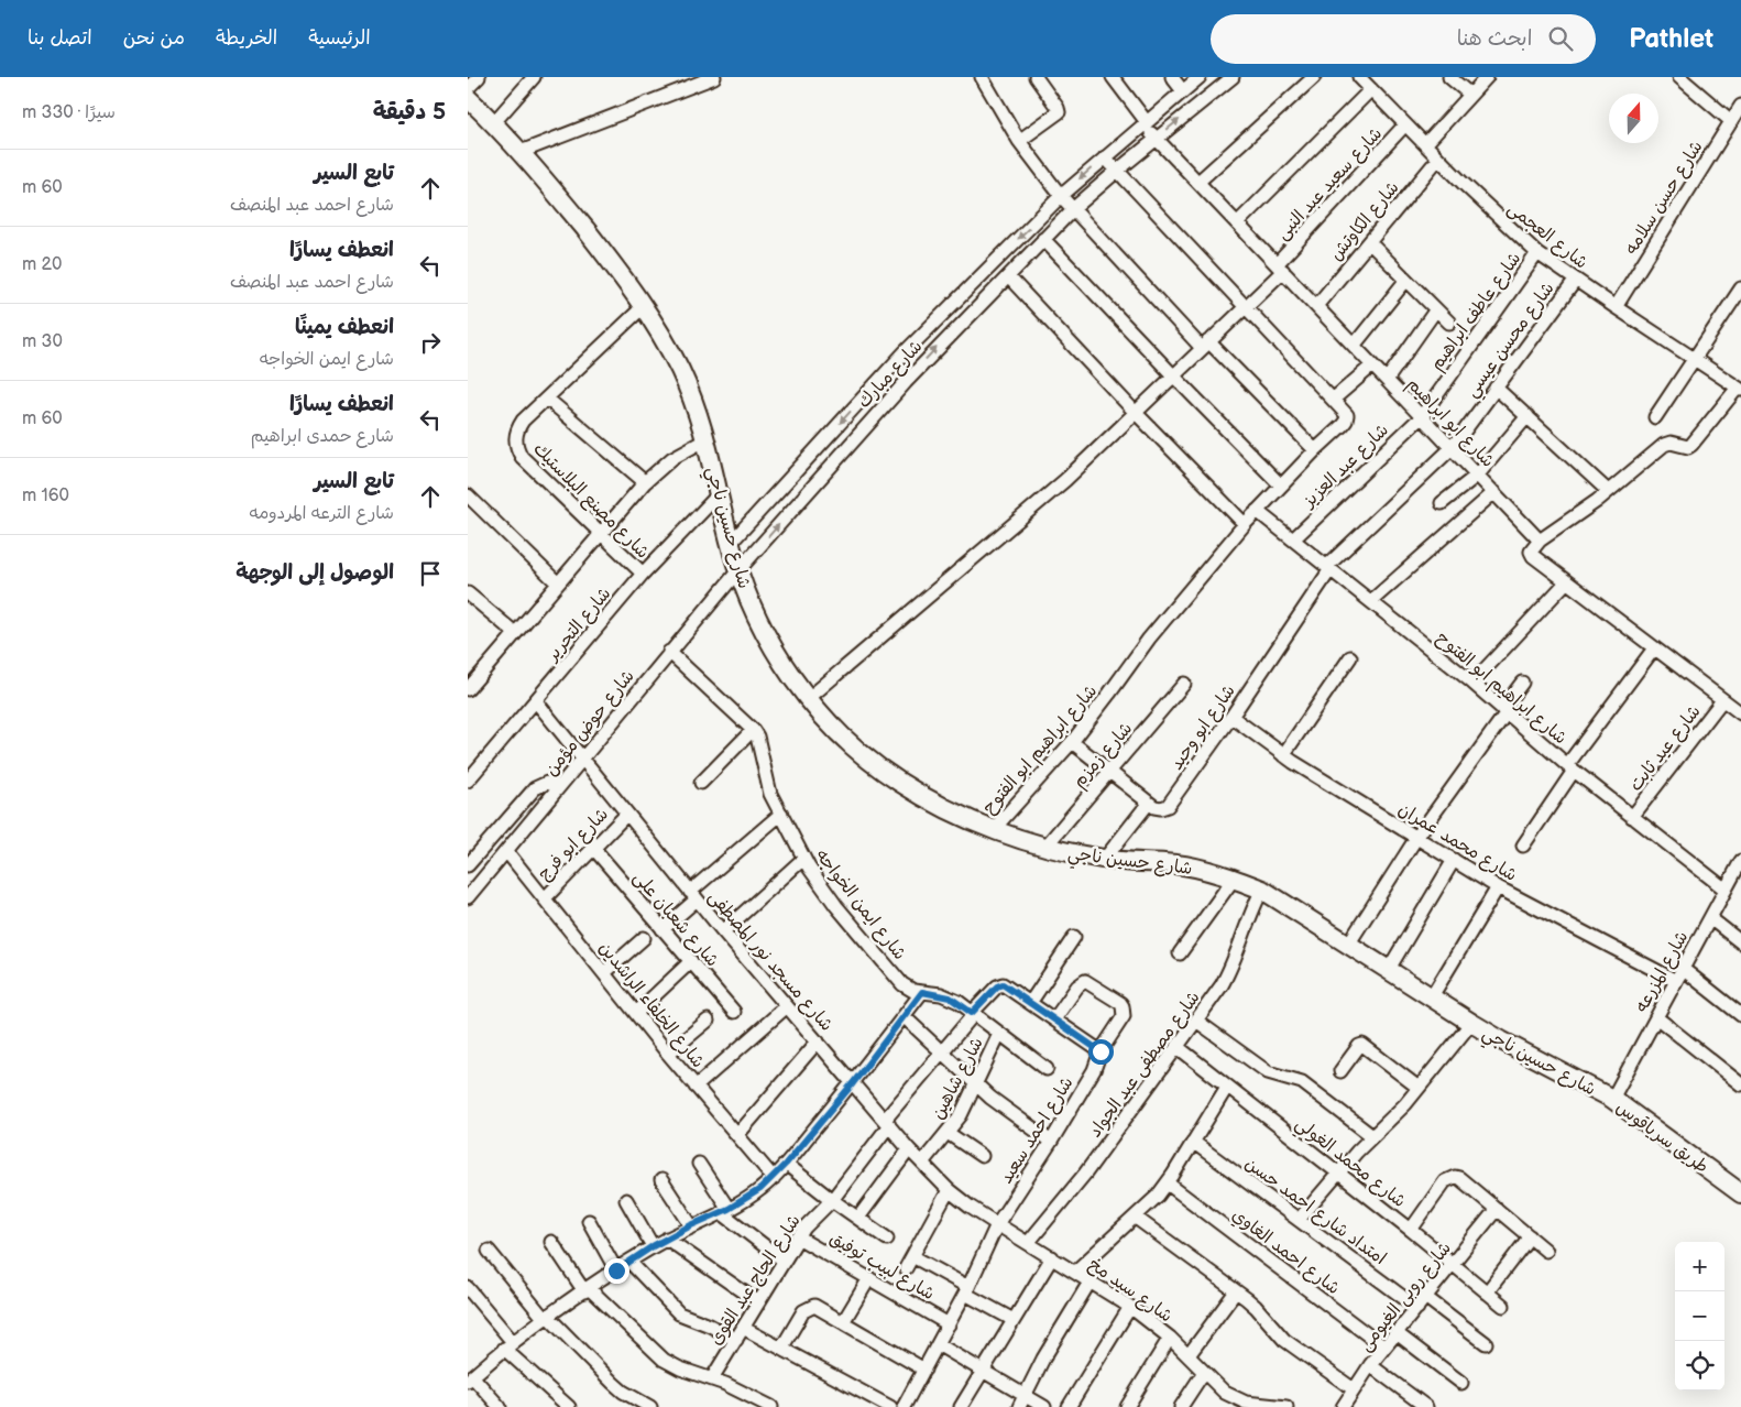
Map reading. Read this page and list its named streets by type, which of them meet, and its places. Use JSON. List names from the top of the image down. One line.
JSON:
{"streets":{"street":["شارع سعيد عبد النبى","شارع حسن سلامه","شارع الكاوتش","شارع العجمى","شارع عاطف ابراهيم","شارع محسن عيسي","شارع مبارك","شارع ابو ابراهيم","شارع عبد العزيز","شارع مصنع البلاستيك","شارع حسين ناجي","شارع التحرير","شارع ابراهيم ابو الفتوح","شارع حوض مؤمن","شارع ابو وحيد","شارع عيد ثابت","شارع زمزم","شارع محمد عمران","شارع ابو فرج","شارع ايمن الخواجه","شارع شعبان على","شارع مسجد نور المصطفى","شارع المزرعه","شارع الخلفاء الراشدين","شارع مصطفى عبد الجواد","شارع شاهين","شارع احمد سعيد","طريق سرياقوس","شارع محمد الغولي","امتداد شارع احمد حسن","شارع احمد الغاوي","شارع لبيب توفيق","شارع الحاج عبد القوى","شارع سيد مخ","شارع روبى الغيومى"]},"crossings":[["شارع سعيد عبد النبى","شارع العجمى"],["شارع سعيد عبد النبى","شارع ابو ابراهيم"],["شارع سعيد عبد النبى","شارع حسين ناجي"],["شارع حسن سلامه","شارع العجمى"],["شارع الكاوتش","شارع العجمى"],["شارع الكاوتش","شارع ابو ابراهيم"],["شارع العجمى","شارع عاطف ابراهيم"],["شارع العجمى","شارع محسن عيسي"],["شارع عاطف ابراهيم","شارع ابو ابراهيم"],["شارع عاطف ابراهيم","شارع عبد العزيز"],["شارع محسن عيسي","شارع ابو ابراهيم"],["شارع محسن عيسي","شارع ابراهيم ابو الفتوح"],["شارع محسن عيسي","شارع ابو وحيد"],["شارع مبارك","شارع ابو ابراهيم"],["شارع مبارك","شارع حسين ناجي"],["شارع مبارك","شارع حوض مؤمن"],["شارع ابو ابراهيم","شارع عبد العزيز"],["شارع عبد العزيز","شارع ابراهيم ابو الفتوح"],["شارع مصنع البلاستيك","شارع حسين ناجي"],["شارع مصنع البلاستيك","شارع التحرير"],["شارع حسين ناجي","شارع التحرير"],["شارع حسين ناجي","شارع ابراهيم ابو الفتوح"],["شارع حسين ناجي","شارع حوض مؤمن"],["شارع حسين ناجي","شارع زمزم"],["شارع حسين ناجي","شارع المزرعه"],["شارع حسين ناجي","شارع مصطفى عبد الجواد"],["شارع حسين ناجي","طريق سرياقوس"],["شارع التحرير","شارع مسجد نور المصطفى"],["شارع ابراهيم ابو الفتوح","شارع ابو وحيد"],["شارع ابراهيم ابو الفتوح","شارع عيد ثابت"],["شارع ابراهيم ابو الفتوح","شارع المزرعه"],["شارع حوض مؤمن","شارع ايمن الخواجه"],["شارع حوض مؤمن","شارع مسجد نور المصطفى"],["شارع حوض مؤمن","شارع الخلفاء الراشدين"],["شارع ابو وحيد","شارع محمد عمران"],["شارع محمد عمران","شارع المزرعه"],["شارع ابو فرج","شارع شعبان على"],["شارع ابو فرج","شارع مسجد نور المصطفى"],["شارع ابو فرج","شارع الخلفاء الراشدين"],["شارع ايمن الخواجه","شارع شاهين"],["شارع ايمن الخواجه","شارع الحاج عبد القوى"],["شارع مسجد نور المصطفى","شارع شاهين"],["شارع مسجد نور المصطفى","شارع احمد سعيد"],["شارع مسجد نور المصطفى","شارع الحاج عبد القوى"],["شارع مسجد نور المصطفى","شارع سيد مخ"],["شارع المزرعه","طريق سرياقوس"],["شارع مصطفى عبد الجواد","شارع محمد الغولي"],["شارع مصطفى عبد الجواد","شارع سيد مخ"],["شارع احمد سعيد","شارع لبيب توفيق"],["شارع احمد سعيد","شارع سيد مخ"],["شارع محمد الغولي","شارع روبى الغيومى"],["امتداد شارع احمد حسن","شارع روبى الغيومى"],["شارع احمد الغاوي","شارع روبى الغيومى"],["شارع لبيب توفيق","شارع الحاج عبد القوى"]],"north":"top","page":{"header":"Pathlet","search":"ابحث هنا","nav":["الرئيسية","الخريطة","من نحن","اتصل بنا"],"heading":["5 دقيقة","سيرًا · 330 m"],"list":[["تابع السير","شارع احمد عبد المنصف","60 m"],["انعطف يسارًا","شارع احمد عبد المنصف","20 m"],["انعطف يمينًا","شارع ايمن الخواجه","30 m"],["انعطف يسارًا","شارع حمدى ابراهيم","60 m"],["تابع السير","شارع الترعه المردومه","160 m"],"الوصول إلى الوجهة"],"map_buttons":["+","−"]}}
